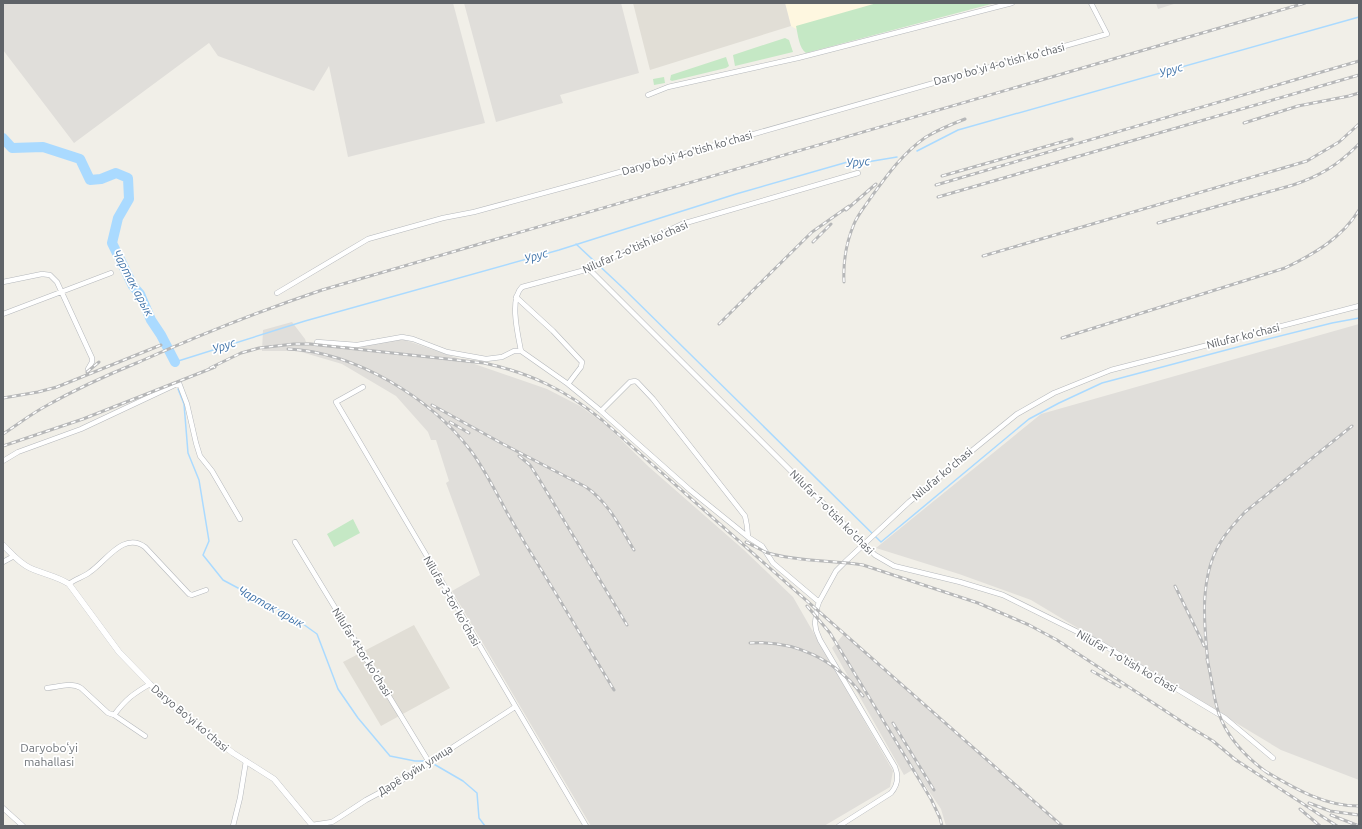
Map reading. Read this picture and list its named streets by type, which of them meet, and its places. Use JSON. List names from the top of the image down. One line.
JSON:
{"streets":{"street":["Daryo bo'yi 4-o'tish ko'chasi","Nilufar 2-o'tish ko'chasi","Nilufar ko'chasi","Nilufar 1-o'tish ko'chasi","Nilufar 3-tor ko'chasi","Nilufar 4-tor ko'chasi","Daryo Boʻyi koʻchasi","Дарё буйи улица"]},"crossings":[["Nilufar 2-o'tish ko'chasi","Nilufar 1-o'tish ko'chasi"],["Nilufar ko'chasi","Nilufar 1-o'tish ko'chasi"],["Nilufar 3-tor ko'chasi","Дарё буйи улица"],["Nilufar 4-tor ko'chasi","Дарё буйи улица"],["Daryo Boʻyi koʻchasi","Дарё буйи улица"]],"districts":["Daryoboʻyi mahallasi"],"water":["Урус","Чартак арык"]}
